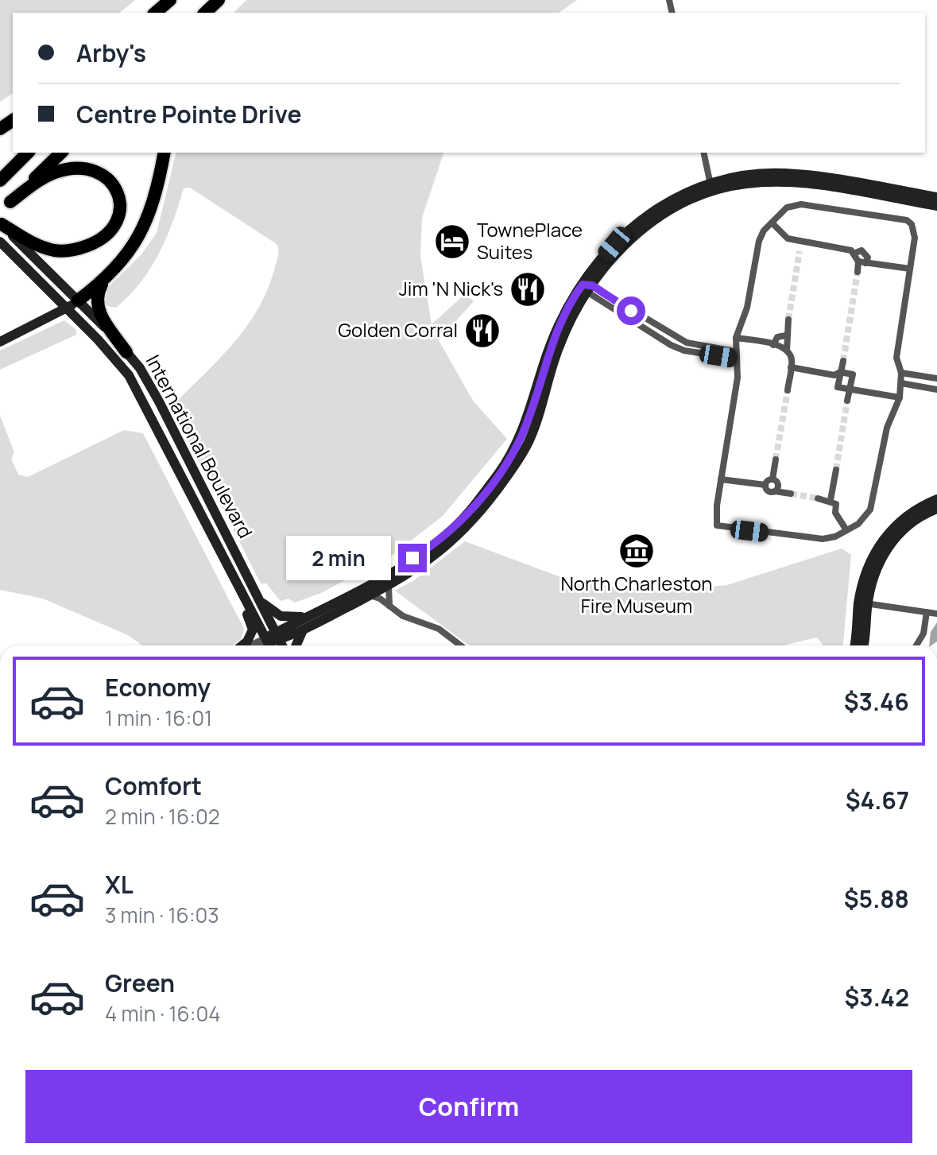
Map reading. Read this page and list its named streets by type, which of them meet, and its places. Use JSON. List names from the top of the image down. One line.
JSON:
{"streets":{"street":["International Boulevard"]},"places":{"hotel":["TownePlace Suites"],"restaurant":["Jim 'N Nick's","Golden Corral"],"museum":["North Charleston Fire Museum"]},"page":{"banner":["Arby's","Centre Pointe Drive"],"bubble":"2 min","list":[{"name":"Economy","note":"1 min · 16:01","value":"$3.46"},{"name":"Comfort","note":"2 min · 16:02","value":"$4.67"},{"name":"XL","note":"3 min · 16:03","value":"$5.88"},{"name":"Green","note":"4 min · 16:04","value":"$3.42"}],"buttons":"Confirm"}}
